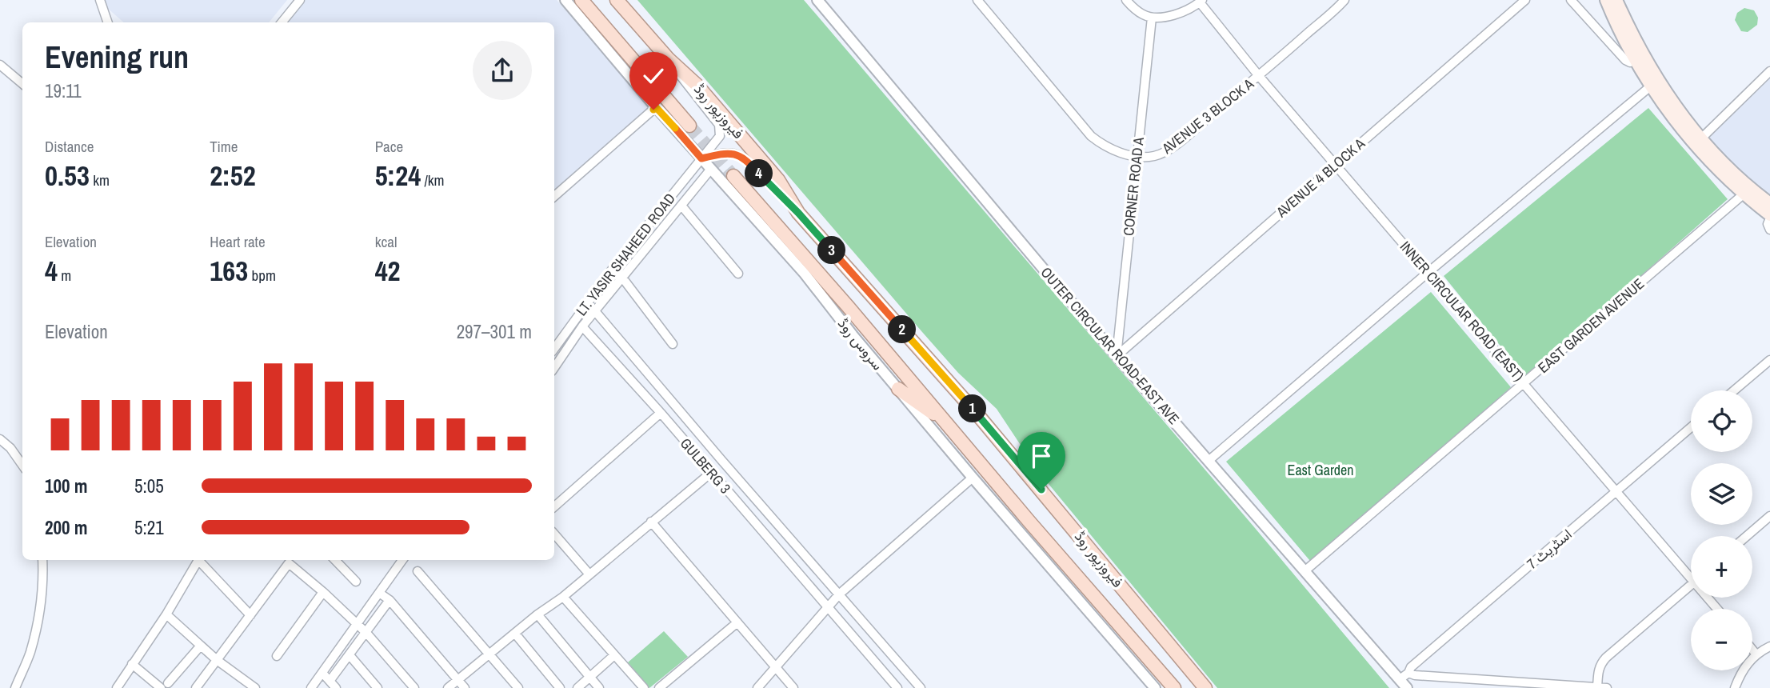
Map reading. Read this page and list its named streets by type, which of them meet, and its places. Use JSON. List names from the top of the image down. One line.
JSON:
{"streets":{"main road":["فیروزپور روڈ"],"street":["AVENUE 3 BLOCK A","AVENUE 4 BLOCK A","CORNER ROAD A","LT. YASIR SHAHEED ROAD","INNER CIRCULAR ROAD (EAST)","EAST GARDEN AVENUE","سروس روڈ","OUTER CIRCULAR ROAD-EAST AVE","GULBERG 3","اسٹریٹ 7"]},"crossings":[["فیروزپور روڈ","LT. YASIR SHAHEED ROAD"],["AVENUE 3 BLOCK A","CORNER ROAD A"],["AVENUE 3 BLOCK A","INNER CIRCULAR ROAD (EAST)"],["AVENUE 4 BLOCK A","CORNER ROAD A"],["AVENUE 4 BLOCK A","INNER CIRCULAR ROAD (EAST)"],["AVENUE 4 BLOCK A","OUTER CIRCULAR ROAD-EAST AVE"],["CORNER ROAD A","OUTER CIRCULAR ROAD-EAST AVE"],["LT. YASIR SHAHEED ROAD","سروس روڈ"],["INNER CIRCULAR ROAD (EAST)","EAST GARDEN AVENUE"],["INNER CIRCULAR ROAD (EAST)","اسٹریٹ 7"],["EAST GARDEN AVENUE","OUTER CIRCULAR ROAD-EAST AVE"],["OUTER CIRCULAR ROAD-EAST AVE","اسٹریٹ 7"]],"parks":["East Garden"],"page":{"heading":["Evening run","19:11"],"stats":[["Distance","0.53 km"],["Time","2:52"],["Pace","5:24 /km"],["Elevation","4 m"],["Heart rate","163 bpm"],["kcal","42"]],"pins":["4","3","2","1"],"chart":["Elevation","297–301 m"],"map_buttons":["+","−"],"list":[{"name":"100 m","note":"5:05"},{"name":"200 m","note":"5:21"}]}}
